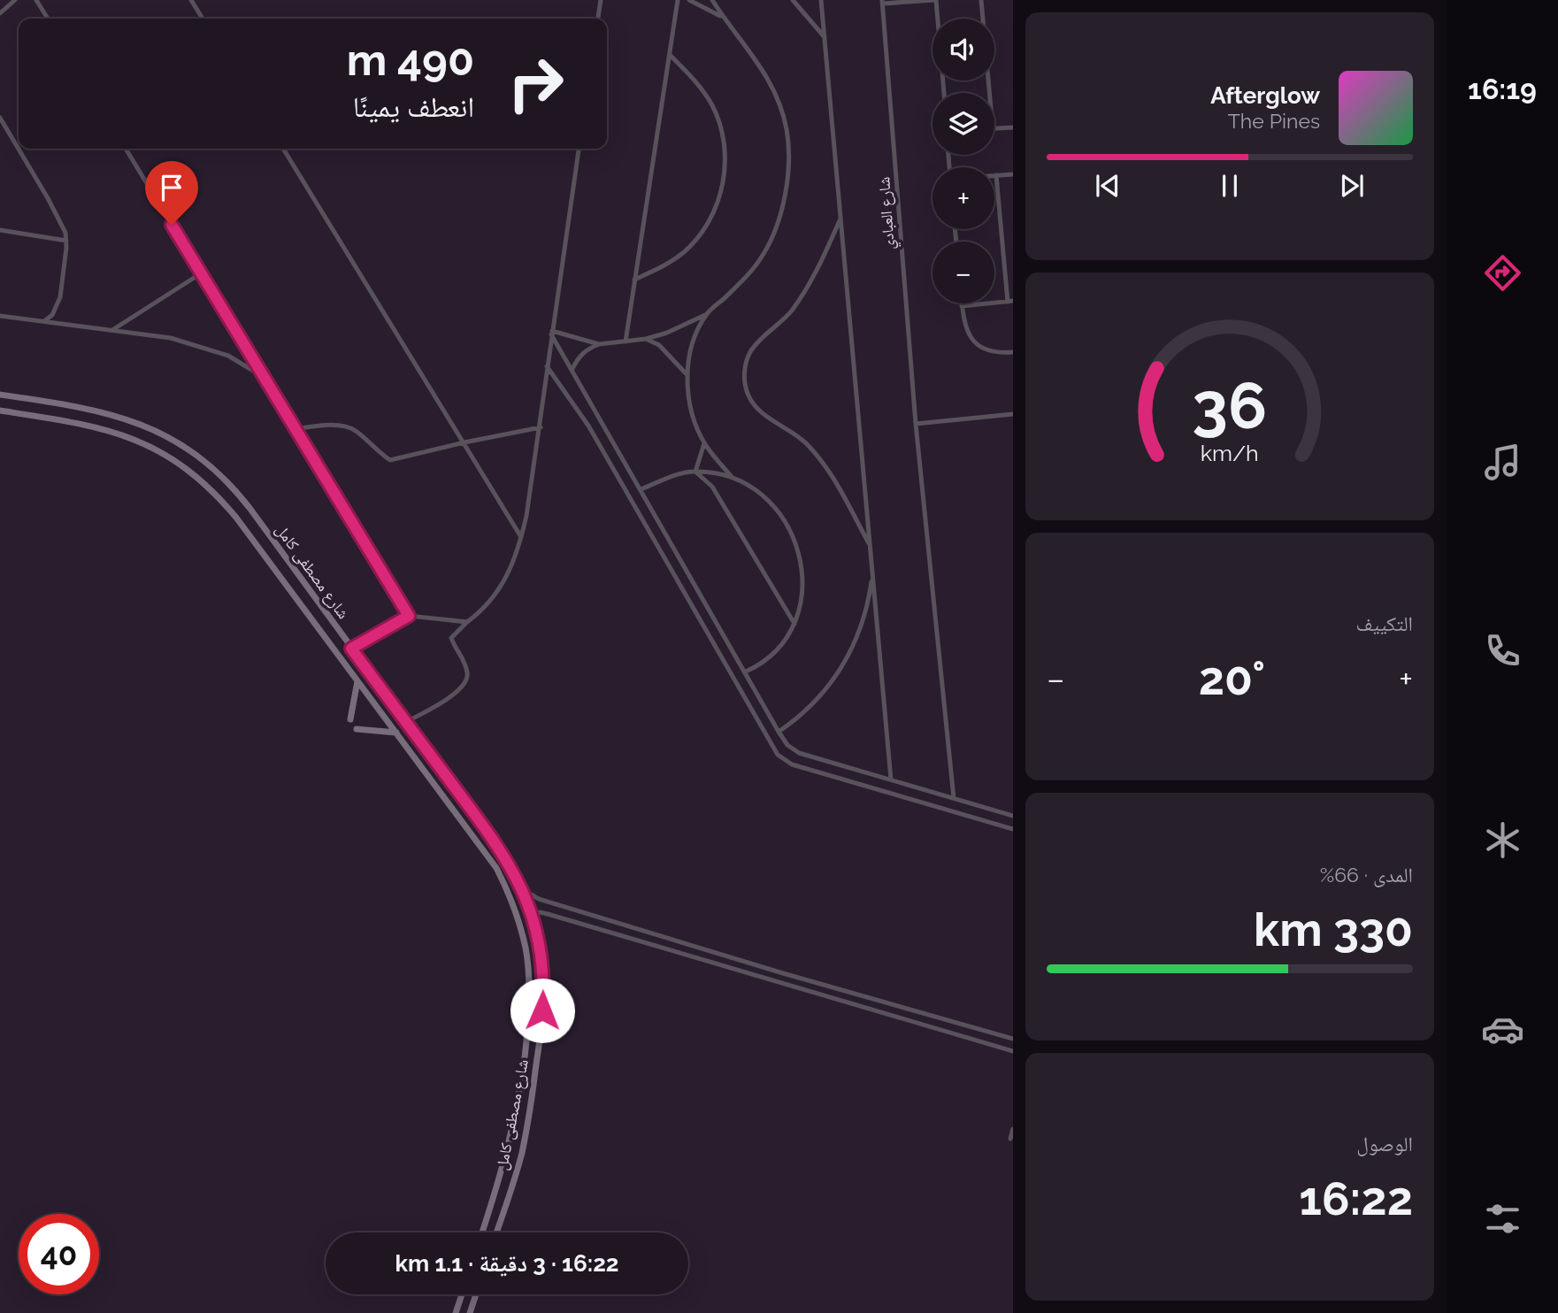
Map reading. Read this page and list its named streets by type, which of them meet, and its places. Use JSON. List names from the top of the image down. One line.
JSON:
{"streets":{"street":["شارع العبادي","شارع مصطفى كامل"]},"page":{"tabs":"16:19","map_buttons":["+","−"],"turn":["490 m","انعطف يمينًا"],"song":["Afterglow","The Pines"],"tile":["التكييف",["المدى · 66%","330 km"],["الوصول","16:22"]],"heat":["−","20°","+"],"limit":"40","trip":"16:22 · 3 دقيقة · 1.1 km","gauge":["36","km/h"]}}
